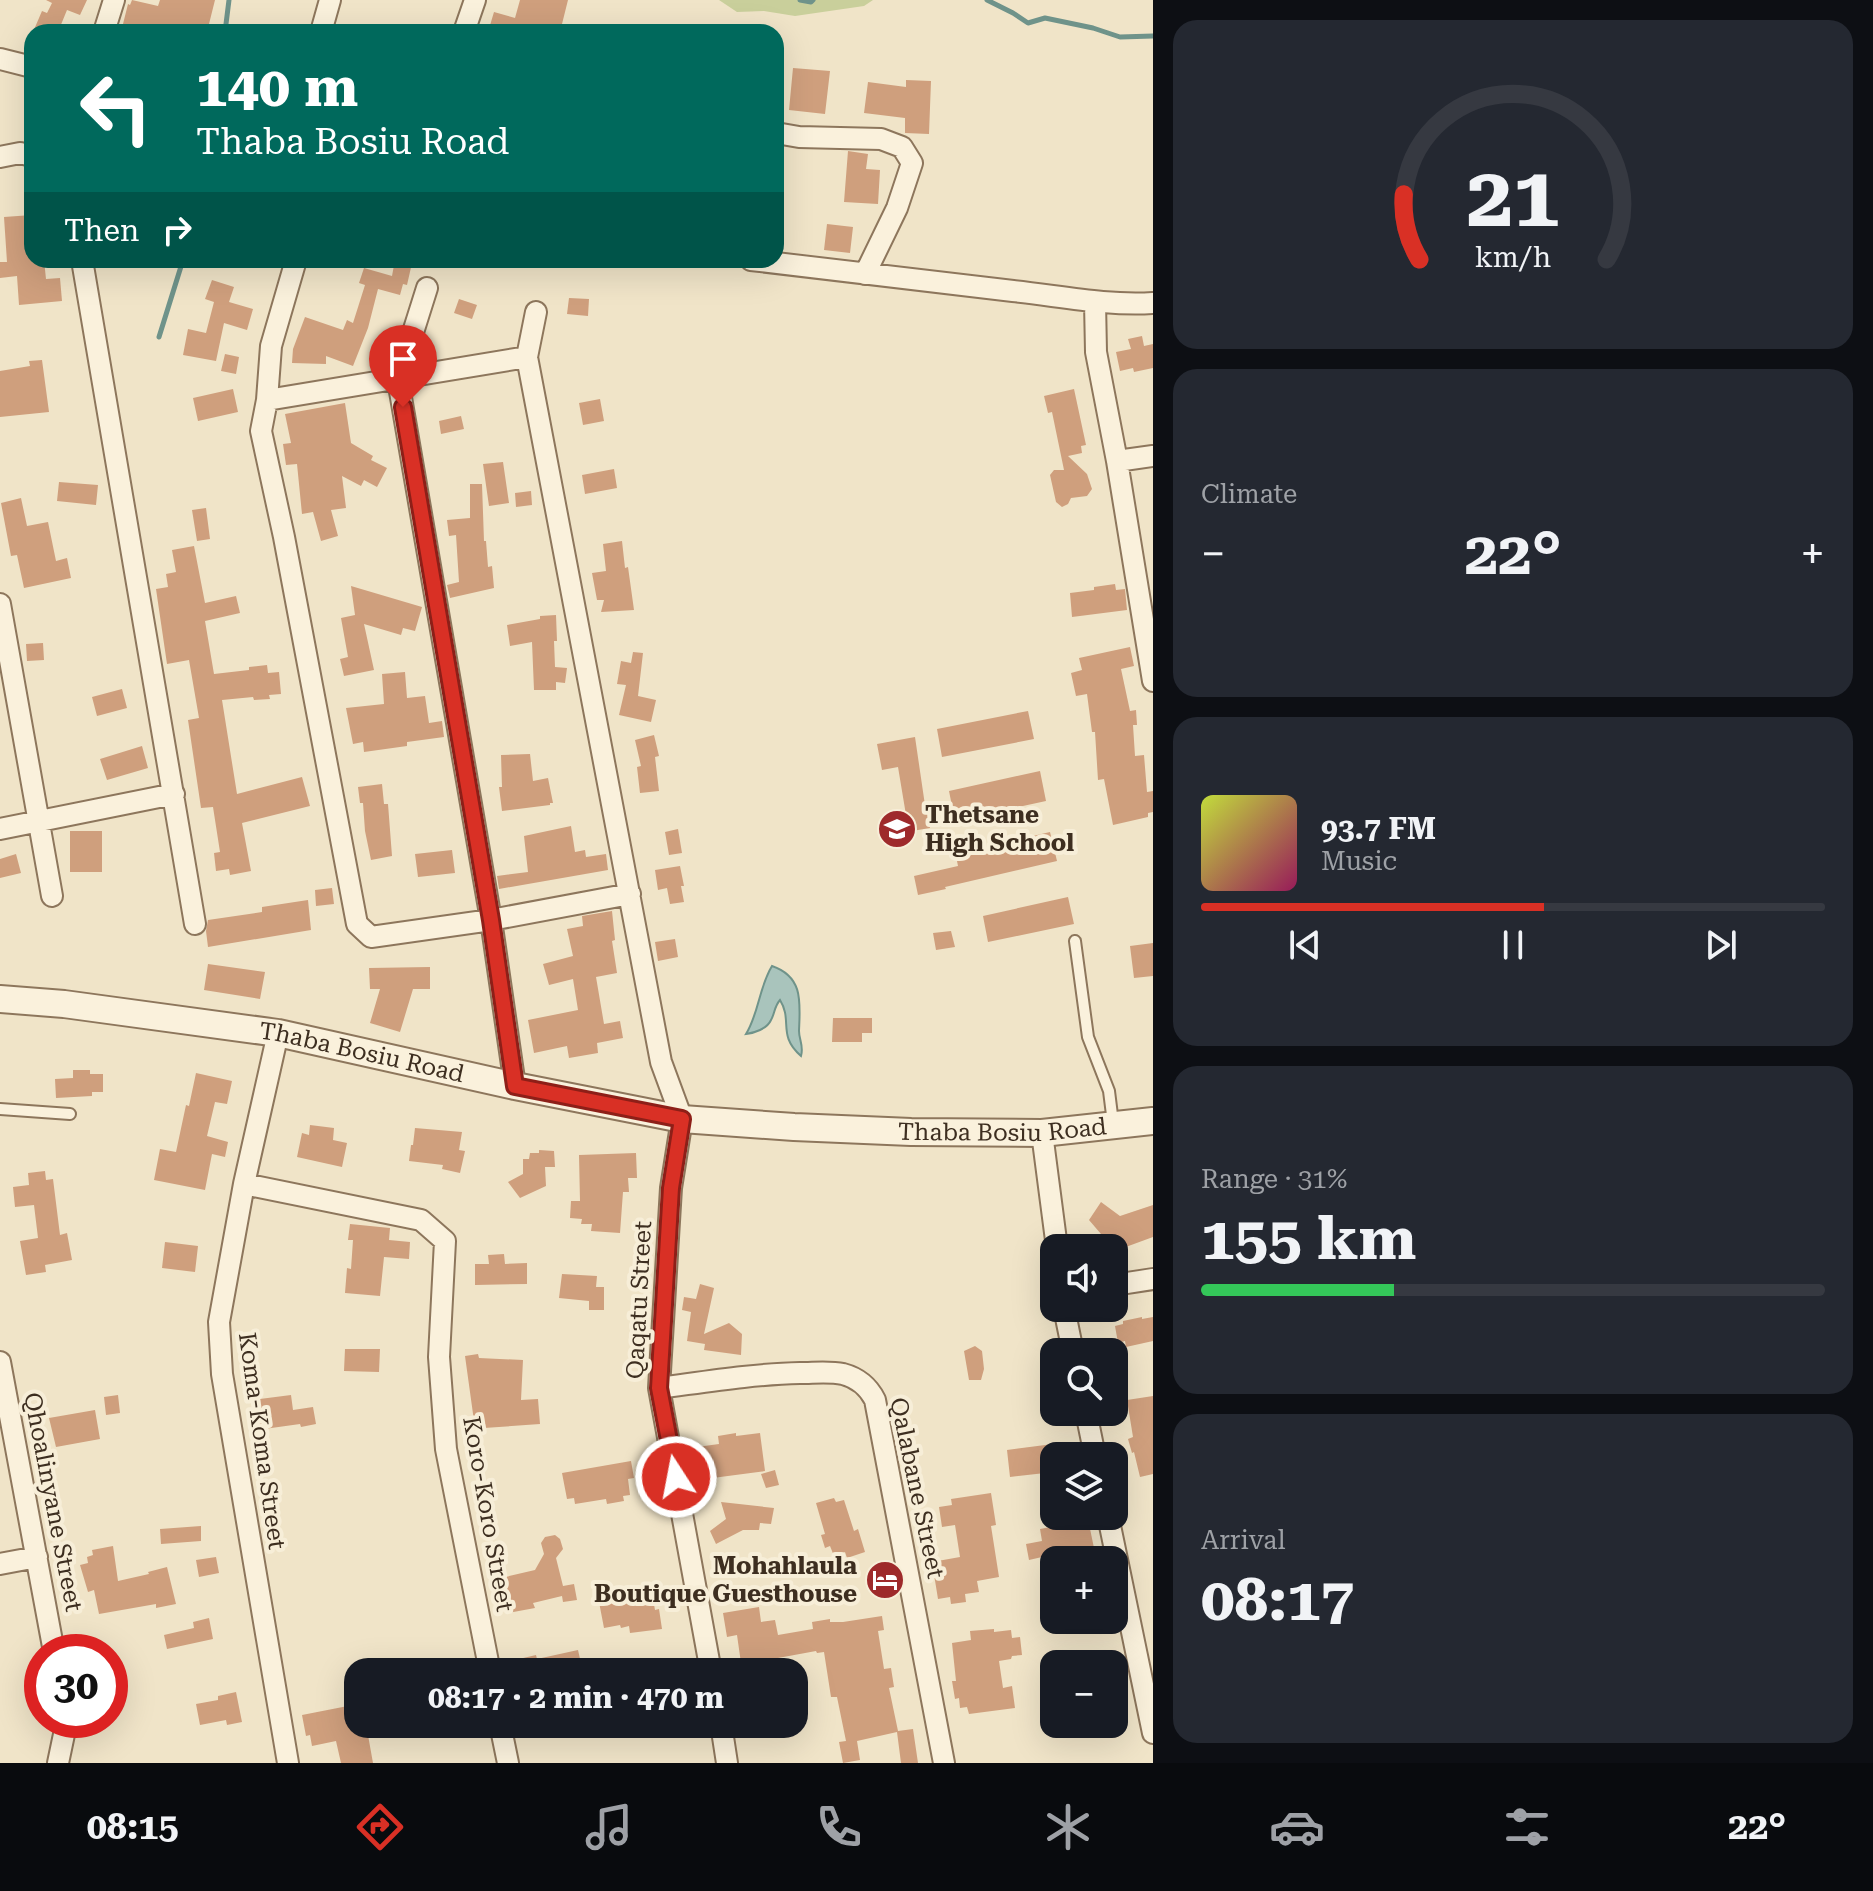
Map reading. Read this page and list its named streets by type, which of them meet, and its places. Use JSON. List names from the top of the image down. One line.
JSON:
{"streets":{"street":["Thaba Bosiu Road","Qaqatu Street","Koma-Koma Street","Qalabane Street","Qhoalinyane Street","Koro-Koro Street"]},"crossings":[["Thaba Bosiu Road","Qaqatu Street"],["Thaba Bosiu Road","Koma-Koma Street"],["Qaqatu Street","Qalabane Street"],["Koma-Koma Street","Koro-Koro Street"]],"places":{"school or university":["Thetsane High School"],"hotel":["Mohahlaula Boutique Guesthouse"]},"page":{"turn":["140 m","Thaba Bosiu Road"],"then":"Then","tile":["Climate",["Range · 31%","155 km"],["Arrival","08:17"]],"heat":["−","22°","+"],"song":["93.7 FM","Music"],"map_buttons":["+","−"],"limit":"30","trip":"08:17 · 2 min · 470 m","tabs":["08:15","22°"],"gauge":["21","km/h"]}}
